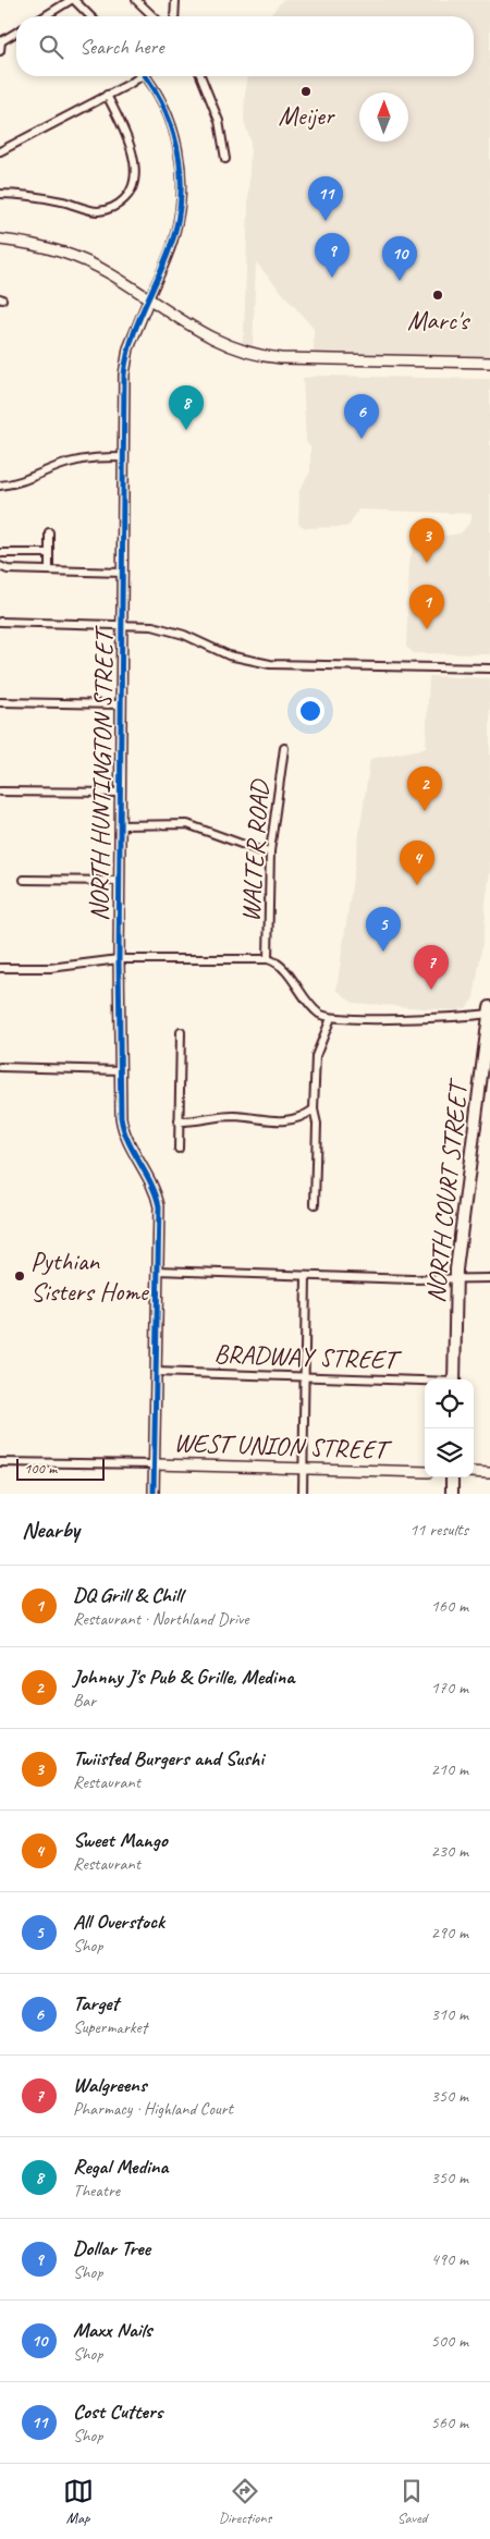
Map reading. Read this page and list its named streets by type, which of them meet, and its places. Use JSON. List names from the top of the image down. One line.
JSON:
{"streets":{"main road":["NORTH COURT STREET"],"street":["NORTH HUNTINGTON STREET","WALTER ROAD","BRADWAY STREET","WEST UNION STREET"]},"crossings":[["NORTH HUNTINGTON STREET","BRADWAY STREET"],["NORTH HUNTINGTON STREET","WEST UNION STREET"]],"places":["Meijer","Marc's","Pythian Sisters Home"],"scale_bar":"100 m","north":"top","page":{"search":"Search here","pins":["11","9","10","8","6","3","1","2","4","5","7"],"scale":"100 m","heading":["Nearby","11 results"],"list":[{"mark":"1","name":"DQ Grill & Chill","note":"Restaurant · Northland Drive","value":"160 m"},{"mark":"2","name":"Johnny J's Pub & Grille, Medina","note":"Bar","value":"170 m"},{"mark":"3","name":"Twiisted Burgers and Sushi","note":"Restaurant","value":"210 m"},{"mark":"4","name":"Sweet Mango","note":"Restaurant","value":"230 m"},{"mark":"5","name":"All Overstock","note":"Shop","value":"290 m"},{"mark":"6","name":"Target","note":"Supermarket","value":"310 m"},{"mark":"7","name":"Walgreens","note":"Pharmacy · Highland Court","value":"350 m"},{"mark":"8","name":"Regal Medina","note":"Theatre","value":"350 m"},{"mark":"9","name":"Dollar Tree","note":"Shop","value":"490 m"},{"mark":"10","name":"Maxx Nails","note":"Shop","value":"500 m"},{"mark":"11","name":"Cost Cutters","note":"Shop","value":"560 m"}],"nav":["Map","Directions","Saved"]}}
